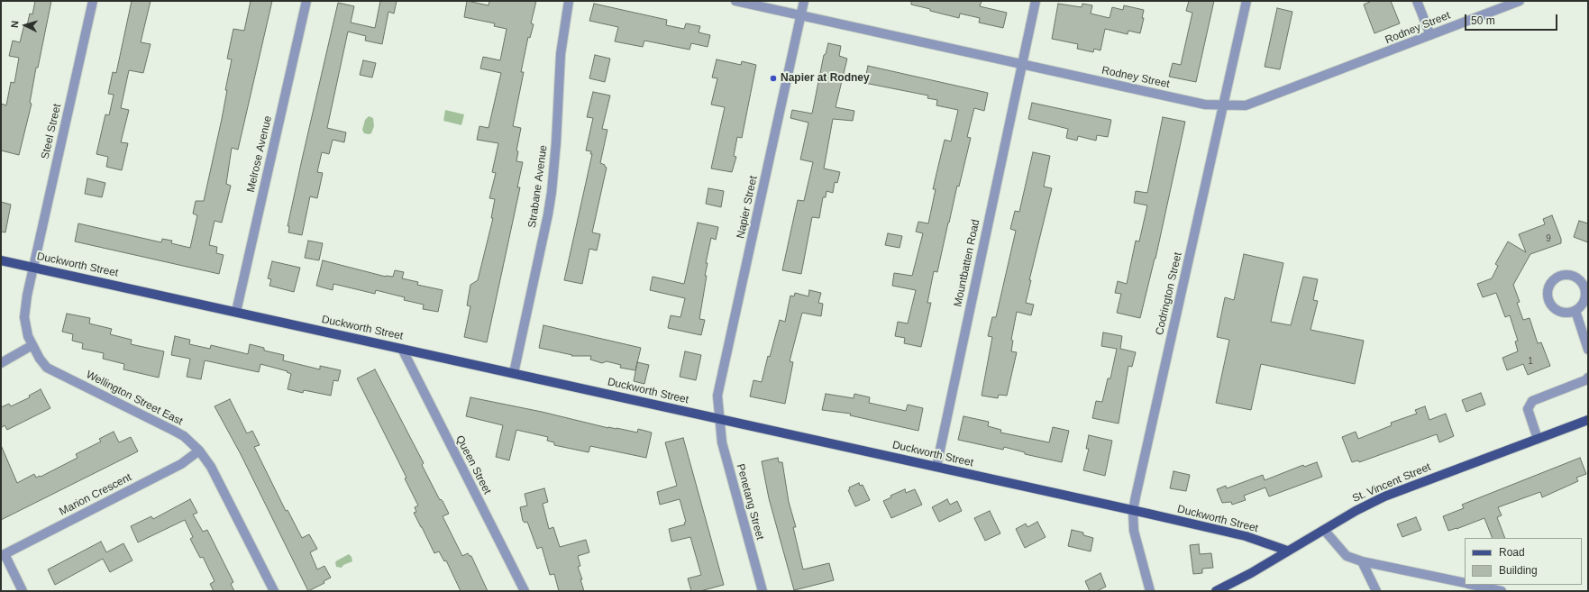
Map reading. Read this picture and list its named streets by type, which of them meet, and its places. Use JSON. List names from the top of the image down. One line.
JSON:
{"streets":{"main road":["Duckworth Street","St. Vincent Street"],"street":["Rodney Street","Steel Street","Melrose Avenue","Strabane Avenue","Napier Street","Mountbatten Road","Codrington Street","Wellington Street East","Queen Street","Marion Crescent","Penetang Street"]},"crossings":[["Rodney Street","Napier Street"],["Rodney Street","Mountbatten Road"],["Rodney Street","Codrington Street"],["Steel Street","Duckworth Street"],["Steel Street","Wellington Street East"],["Melrose Avenue","Duckworth Street"],["Strabane Avenue","Duckworth Street"],["Napier Street","Duckworth Street"],["Napier Street","Penetang Street"],["Mountbatten Road","Duckworth Street"],["Duckworth Street","Codrington Street"],["Duckworth Street","Wellington Street East"],["Duckworth Street","Queen Street"],["Duckworth Street","St. Vincent Street"],["Duckworth Street","Penetang Street"],["Wellington Street East","Marion Crescent"]],"places":["Napier at Rodney"],"house_numbers":["9","1"],"legend":["Road","Building"],"scale_bar":"50 m","north":"left"}
